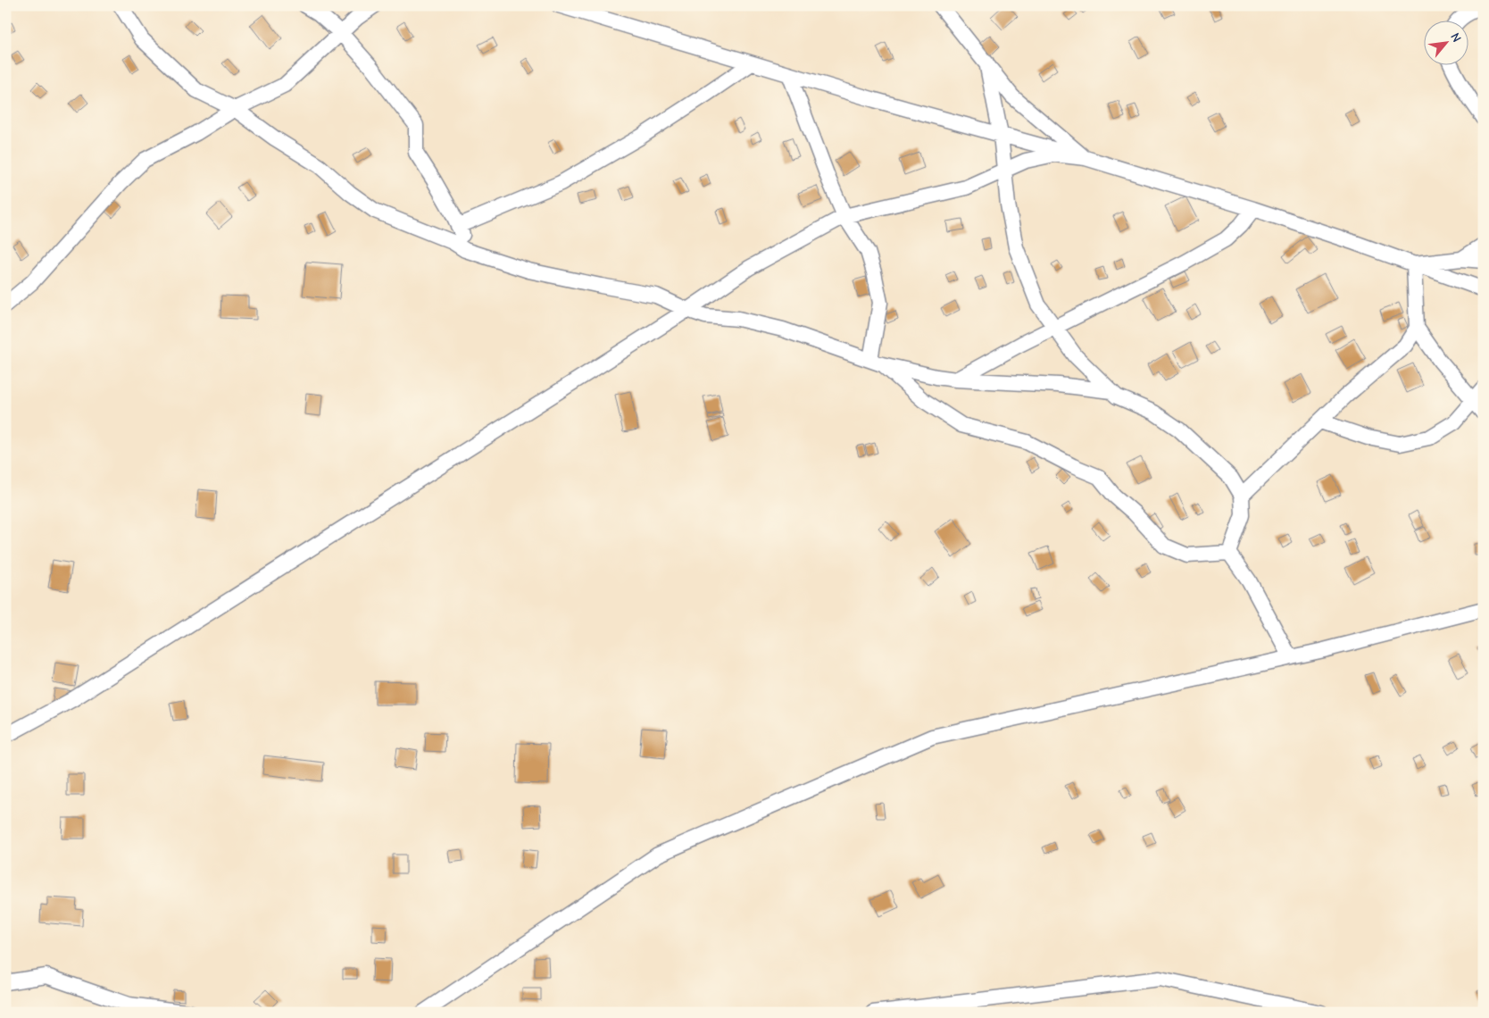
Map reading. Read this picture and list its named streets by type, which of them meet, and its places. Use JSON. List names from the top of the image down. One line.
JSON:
{"north":"top right"}
